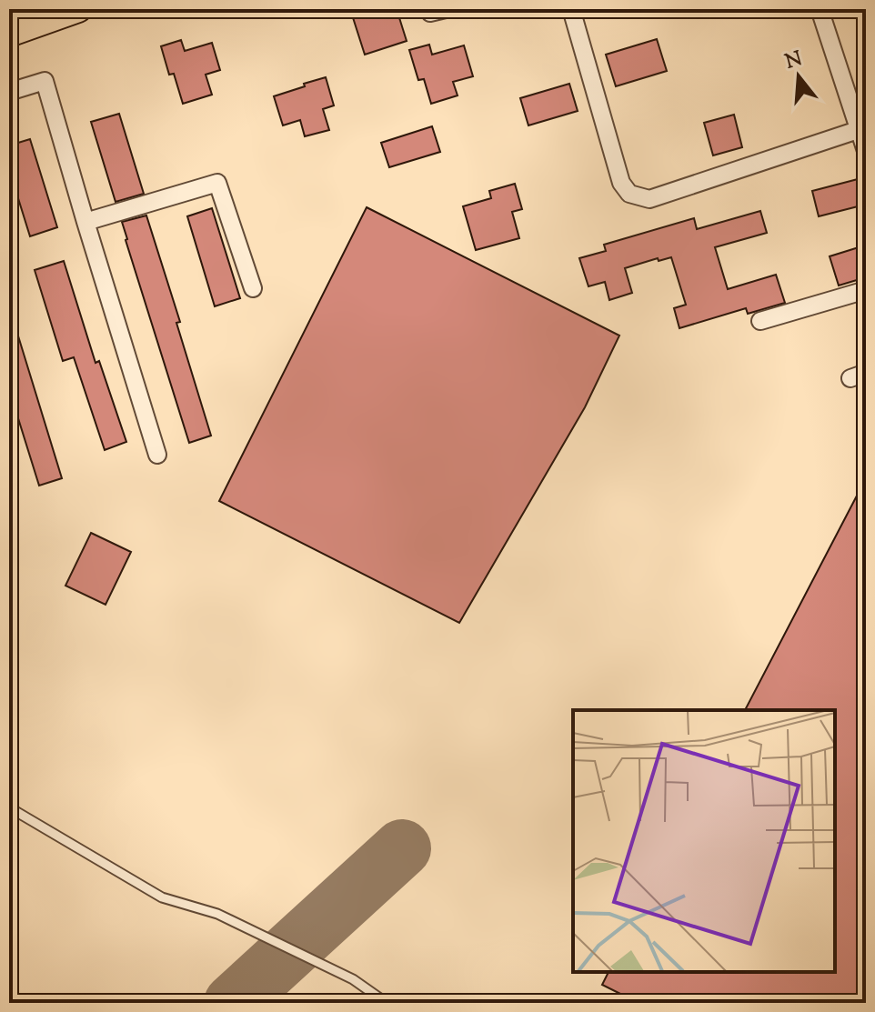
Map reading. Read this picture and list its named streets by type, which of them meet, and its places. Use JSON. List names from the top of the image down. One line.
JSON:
{"north":"top"}
